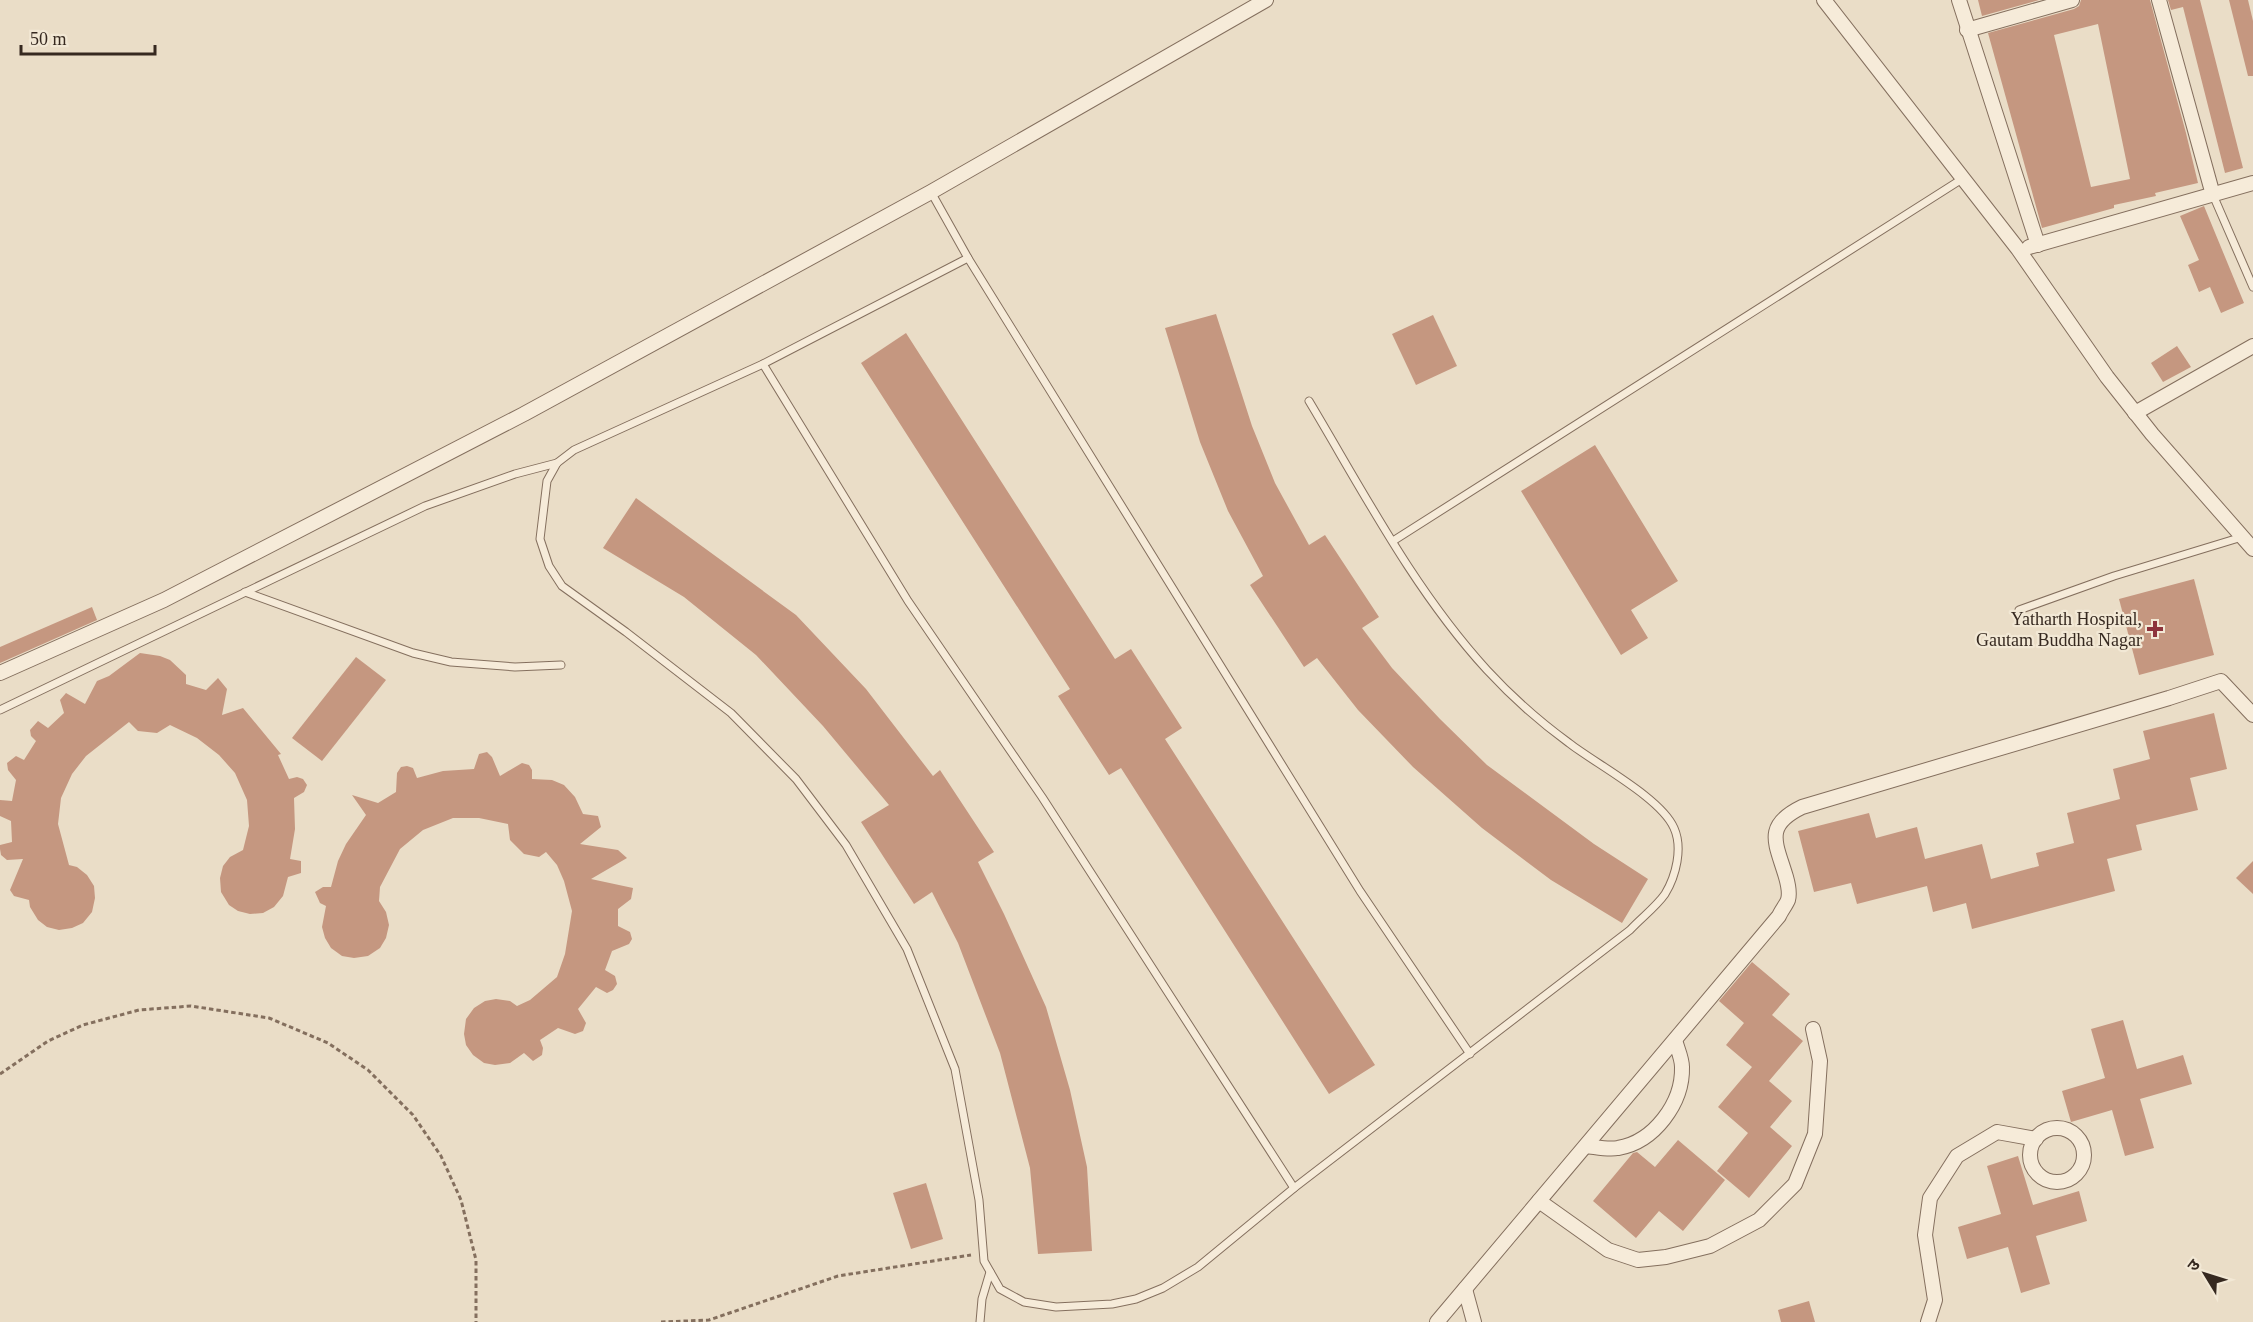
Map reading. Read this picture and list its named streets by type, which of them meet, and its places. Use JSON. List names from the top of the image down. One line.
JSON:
{"places":{"health":["Yatharth Hospital, Gautam Buddha Nagar"]},"scale_bar":"50 m","north":"top left"}
